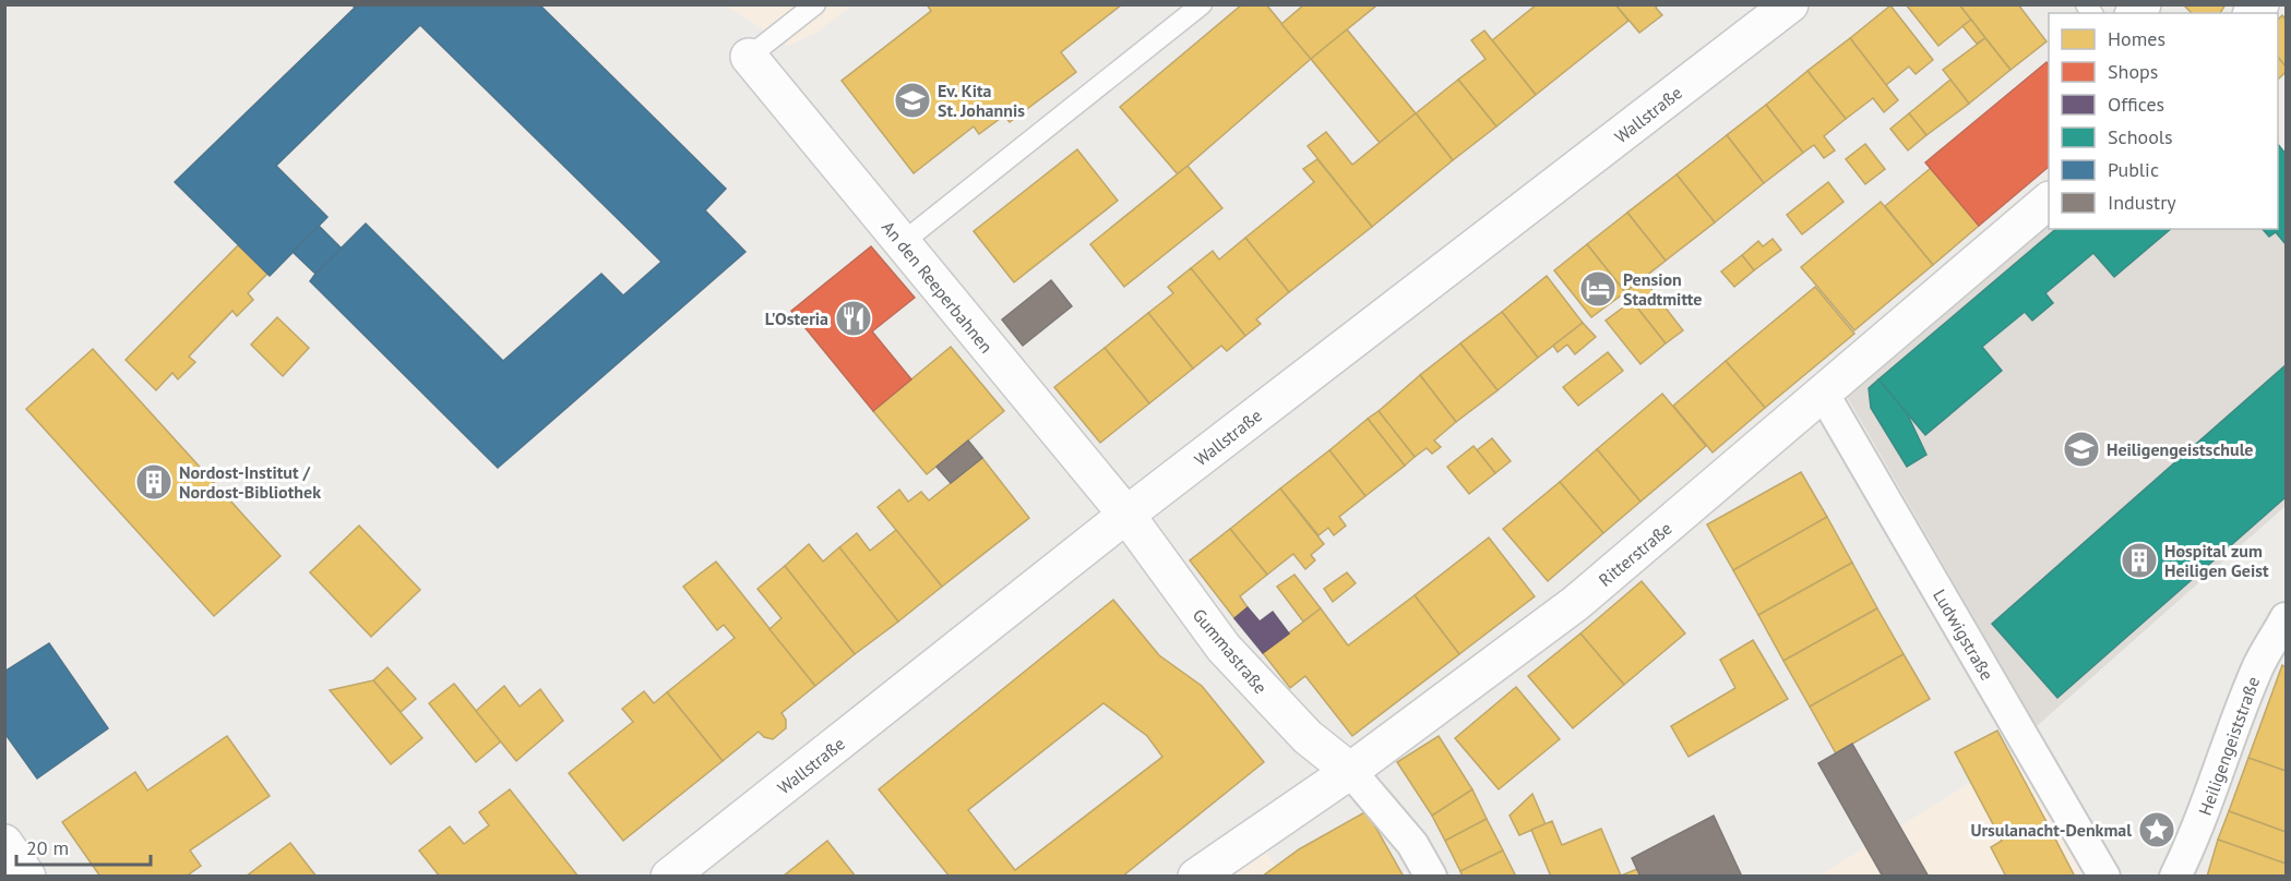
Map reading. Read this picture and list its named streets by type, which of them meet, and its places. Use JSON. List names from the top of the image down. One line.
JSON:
{"streets":{"street":["Wallstraße","An den Reeperbahnen","Ritterstraße","Ludwigstraße","Gummastraße","Heiligengeiststraße"]},"crossings":[["Wallstraße","An den Reeperbahnen"],["Wallstraße","Gummastraße"],["An den Reeperbahnen","Gummastraße"],["Ritterstraße","Ludwigstraße"],["Ritterstraße","Gummastraße"]],"places":{"school or university":["Ev. Kita St. Johannis","Heiligengeistschule"],"hotel":["Pension Stadtmitte"],"restaurant":["L'Osteria"],"building":["Nordost-Institut / Nordost-Bibliothek","Hospital zum Heiligen Geist"],"place":["Ursulanacht-Denkmal"]},"legend":["Homes","Shops","Offices","Schools","Public","Industry"],"scale_bar":"20 m"}
